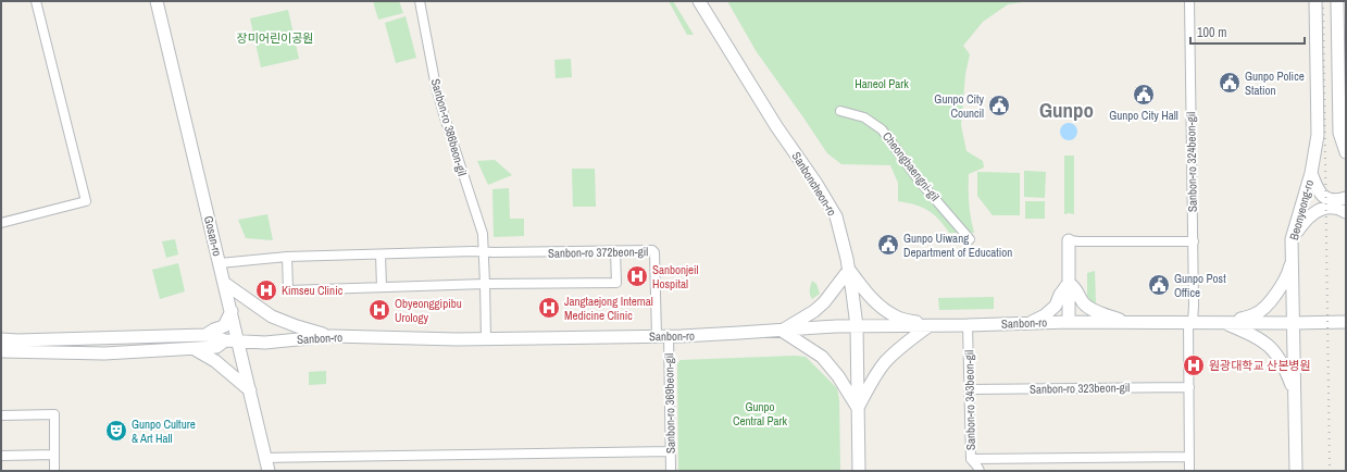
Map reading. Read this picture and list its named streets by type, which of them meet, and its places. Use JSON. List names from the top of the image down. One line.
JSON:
{"streets":{"street":["Sanbon-ro 386beon-gil","Sanbon-ro 324beon-gil","Cheongbaengni-gil","Sanboncheon-ro","Beonyeong-ro","Gosan-ro","Sanbon-ro 372beon-gil","Sanbon-ro","Sanbon-ro 323beon-gil","Sanbon-ro 343beon-gil","Sanbon-ro 369beon-gil"]},"crossings":[["Sanbon-ro 386beon-gil","Sanbon-ro 372beon-gil"],["Sanbon-ro 386beon-gil","Sanbon-ro"],["Sanbon-ro 324beon-gil","Sanbon-ro"],["Sanboncheon-ro","Sanbon-ro"],["Beonyeong-ro","Sanbon-ro"],["Gosan-ro","Sanbon-ro"],["Sanbon-ro 372beon-gil","Sanbon-ro"],["Sanbon-ro","Sanbon-ro 343beon-gil"],["Sanbon-ro","Sanbon-ro 369beon-gil"],["Sanbon-ro 323beon-gil","Sanbon-ro 343beon-gil"]],"districts":["Gunpo"],"parks":["장미어린이공원","Haneol Park","Gunpo Central Park"],"places":{"public building":["Gunpo Police Station","Gunpo City Hall","Gunpo City Council","Gunpo Uiwang Department of Education","Gunpo Post Office"],"hospital":["Sanbonjeil Hospital","Kimseu Clinic","Jangtaejong Internal Medicine Clinic","Obyeonggipibu Urology","원광대학교 산본병원"],"theatre":["Gunpo Culture & Art Hall"]},"scale_bar":"100 m"}
